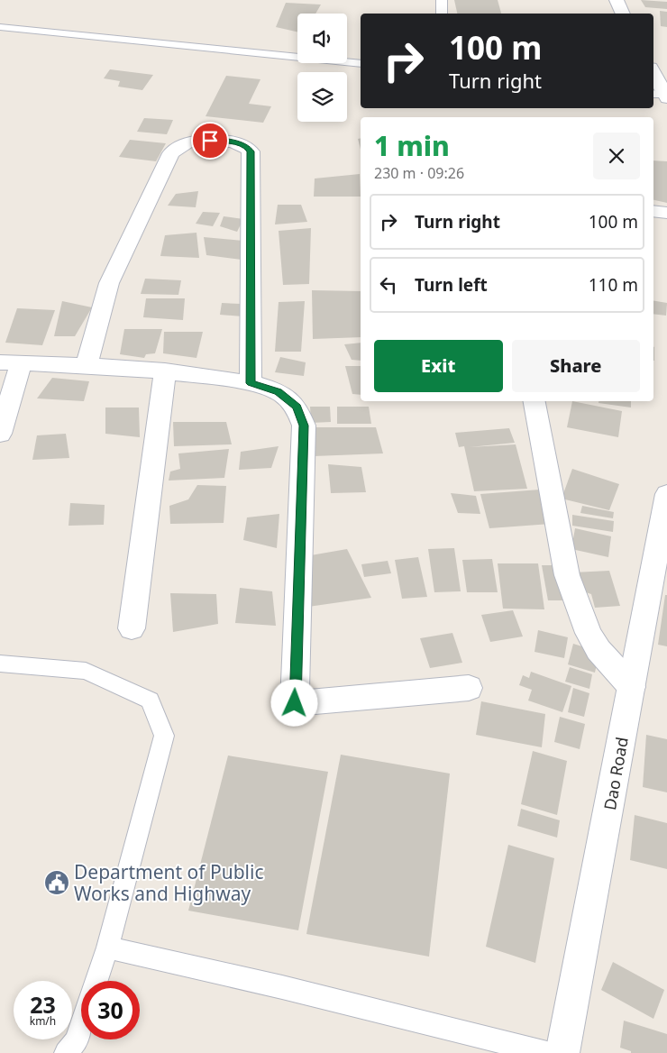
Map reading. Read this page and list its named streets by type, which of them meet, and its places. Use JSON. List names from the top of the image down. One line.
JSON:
{"streets":{"street":["Dao Road"]},"places":{"public building":["Department of Public Works and Highway"]},"page":{"turn":["100 m","Turn right"],"heading":["1 min","230 m · 09:26"],"list":[{"name":"Turn right","value":"100 m"},{"name":"Turn left","value":"110 m"}],"buttons":["Exit","Share"],"speed":"23 km/h","limit":"30"}}
